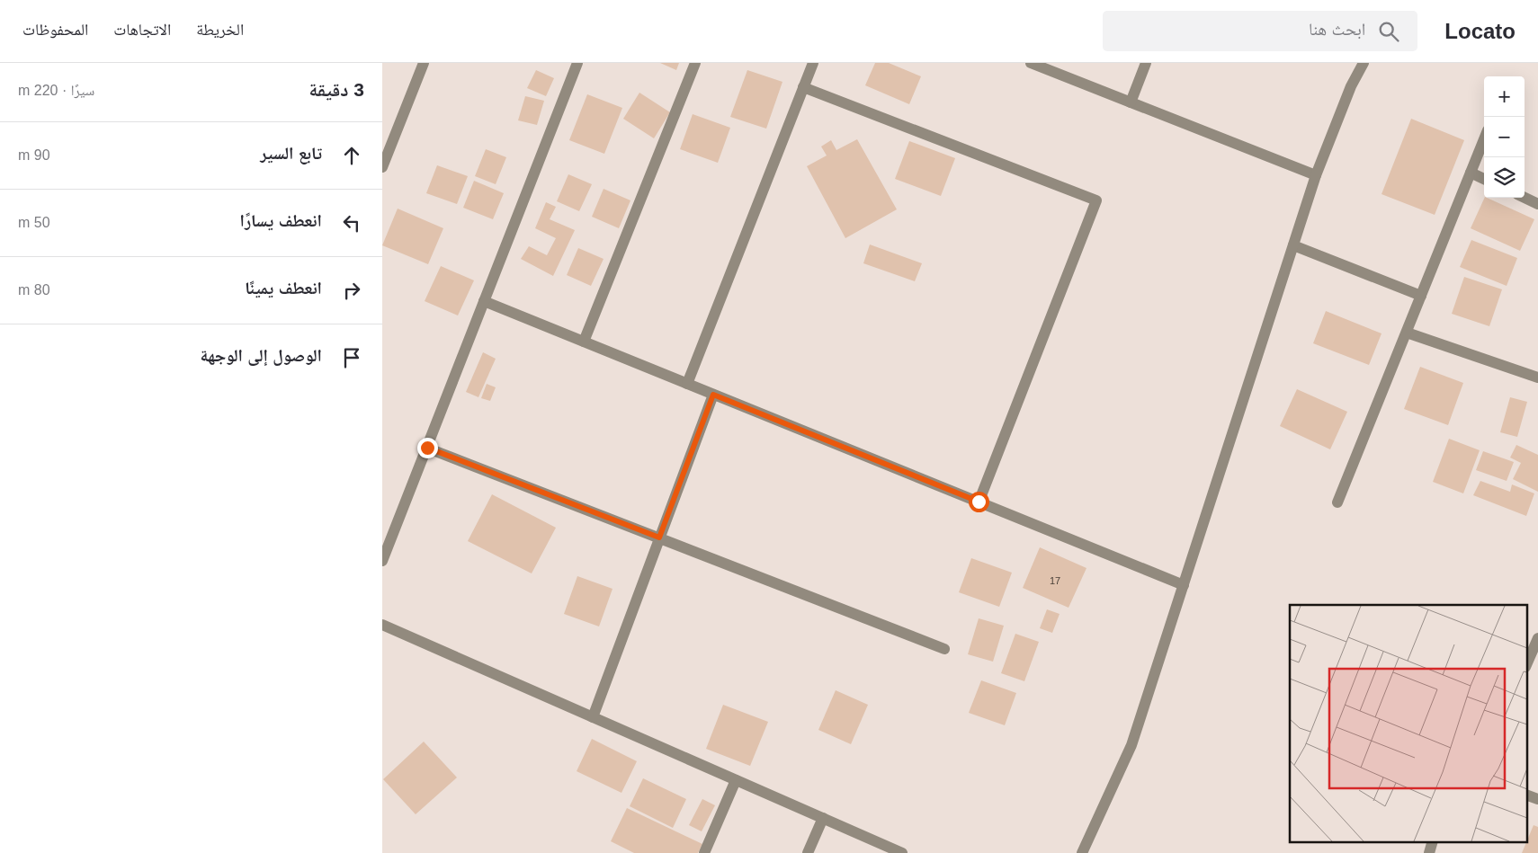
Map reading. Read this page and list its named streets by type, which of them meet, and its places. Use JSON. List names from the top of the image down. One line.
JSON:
{"house_numbers":["17"],"page":{"header":"Locato","search":"ابحث هنا","nav":["الخريطة","الاتجاهات","المحفوظات"],"heading":["3 دقيقة","سيرًا · 220 m"],"map_buttons":["+","−"],"list":[["تابع السير","90 m"],["انعطف يسارًا","50 m"],["انعطف يمينًا","80 m"],"الوصول إلى الوجهة"]}}
